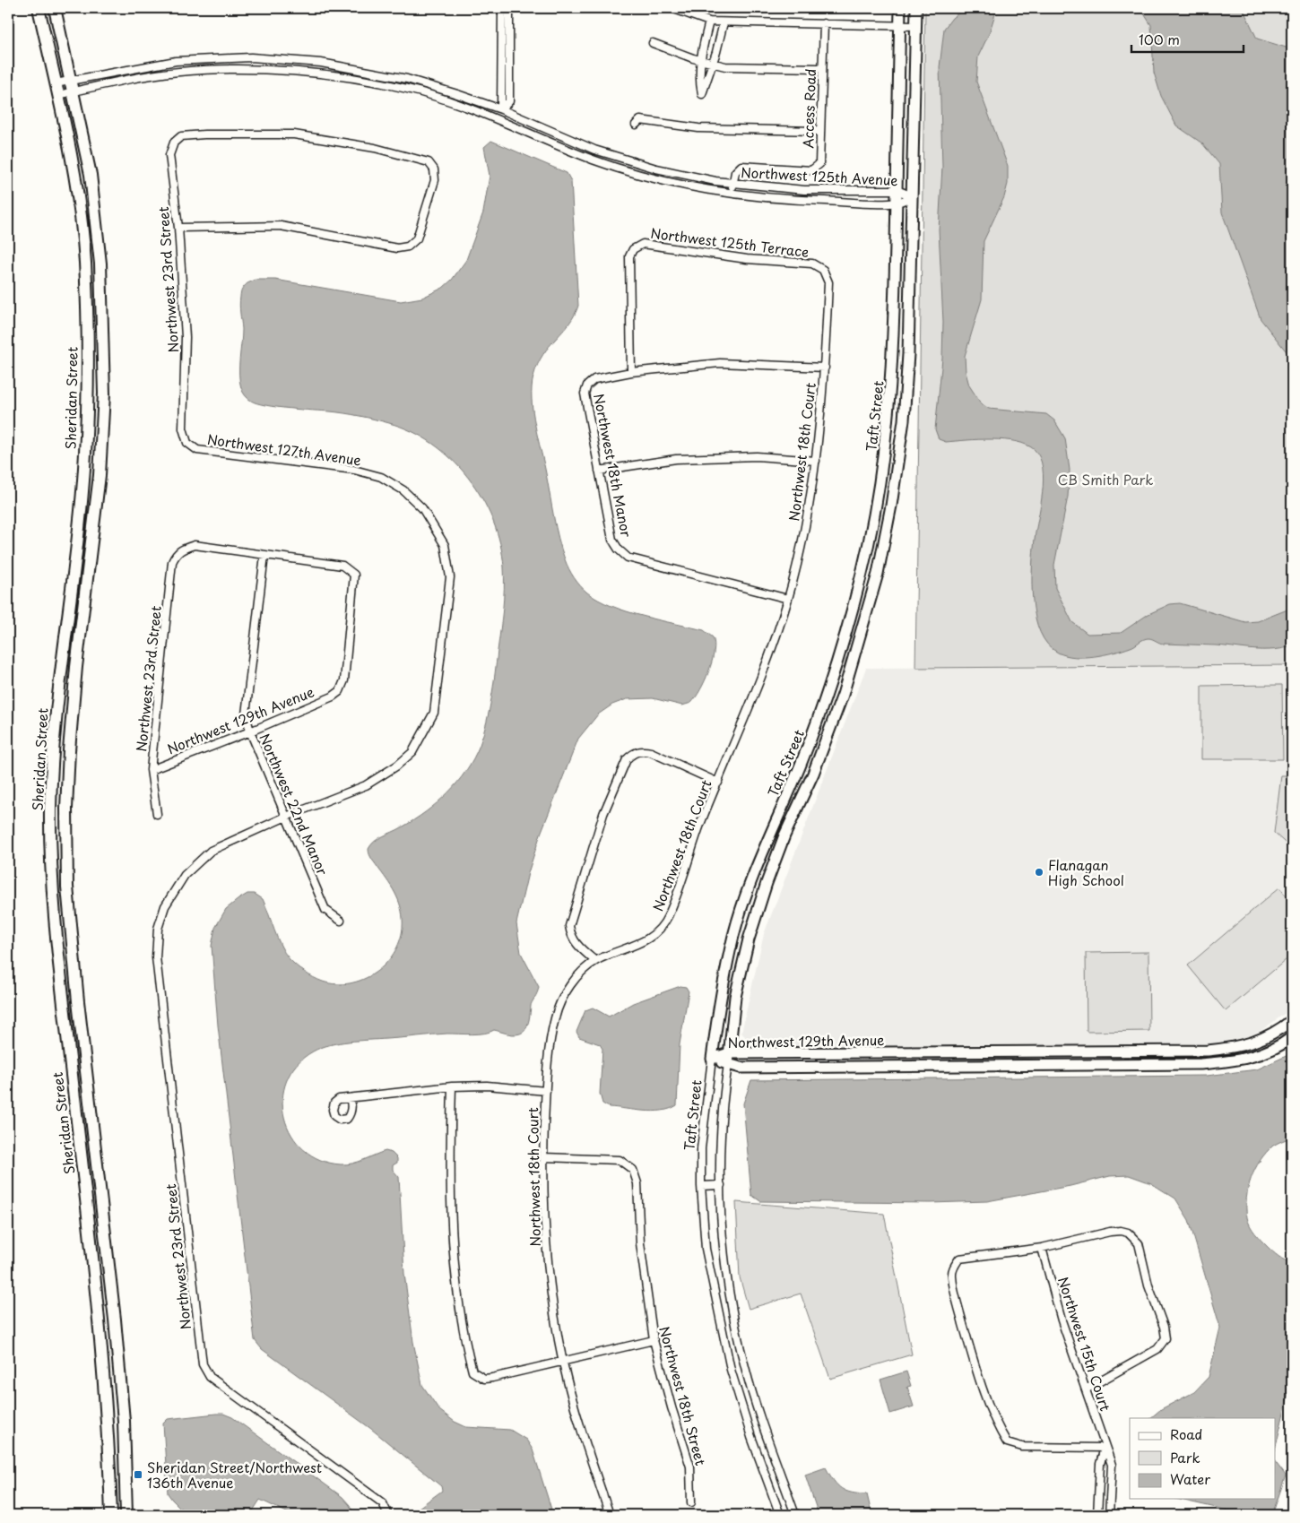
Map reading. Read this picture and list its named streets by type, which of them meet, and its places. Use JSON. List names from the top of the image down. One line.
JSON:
{"streets":{"main road":["Sheridan Street"],"street":["Access Road","Northwest 125th Avenue","Northwest 125th Terrace","Northwest 23rd Street","Taft Street","Northwest 127th Avenue","Northwest 18th Court","Northwest 18th Manor","Northwest 129th Avenue","Northwest 22nd Manor","Northwest 15th Court","Northwest 18th Street"]},"crossings":[["Access Road","Northwest 125th Avenue"],["Northwest 125th Avenue","Sheridan Street"],["Northwest 125th Avenue","Taft Street"],["Northwest 125th Terrace","Northwest 18th Court"],["Northwest 125th Terrace","Northwest 18th Manor"],["Northwest 23rd Street","Northwest 127th Avenue"],["Northwest 23rd Street","Northwest 129th Avenue"],["Northwest 23rd Street","Northwest 22nd Manor"],["Taft Street","Northwest 129th Avenue"],["Northwest 18th Court","Northwest 18th Manor"],["Northwest 18th Court","Northwest 18th Street"],["Northwest 129th Avenue","Northwest 22nd Manor"]],"parks":["CB Smith Park"],"places":{"other":["Flanagan High School"],"transit":["Sheridan Street/Northwest 136th Avenue"]},"legend":["Road","Park","Water"],"scale_bar":"100 m"}
